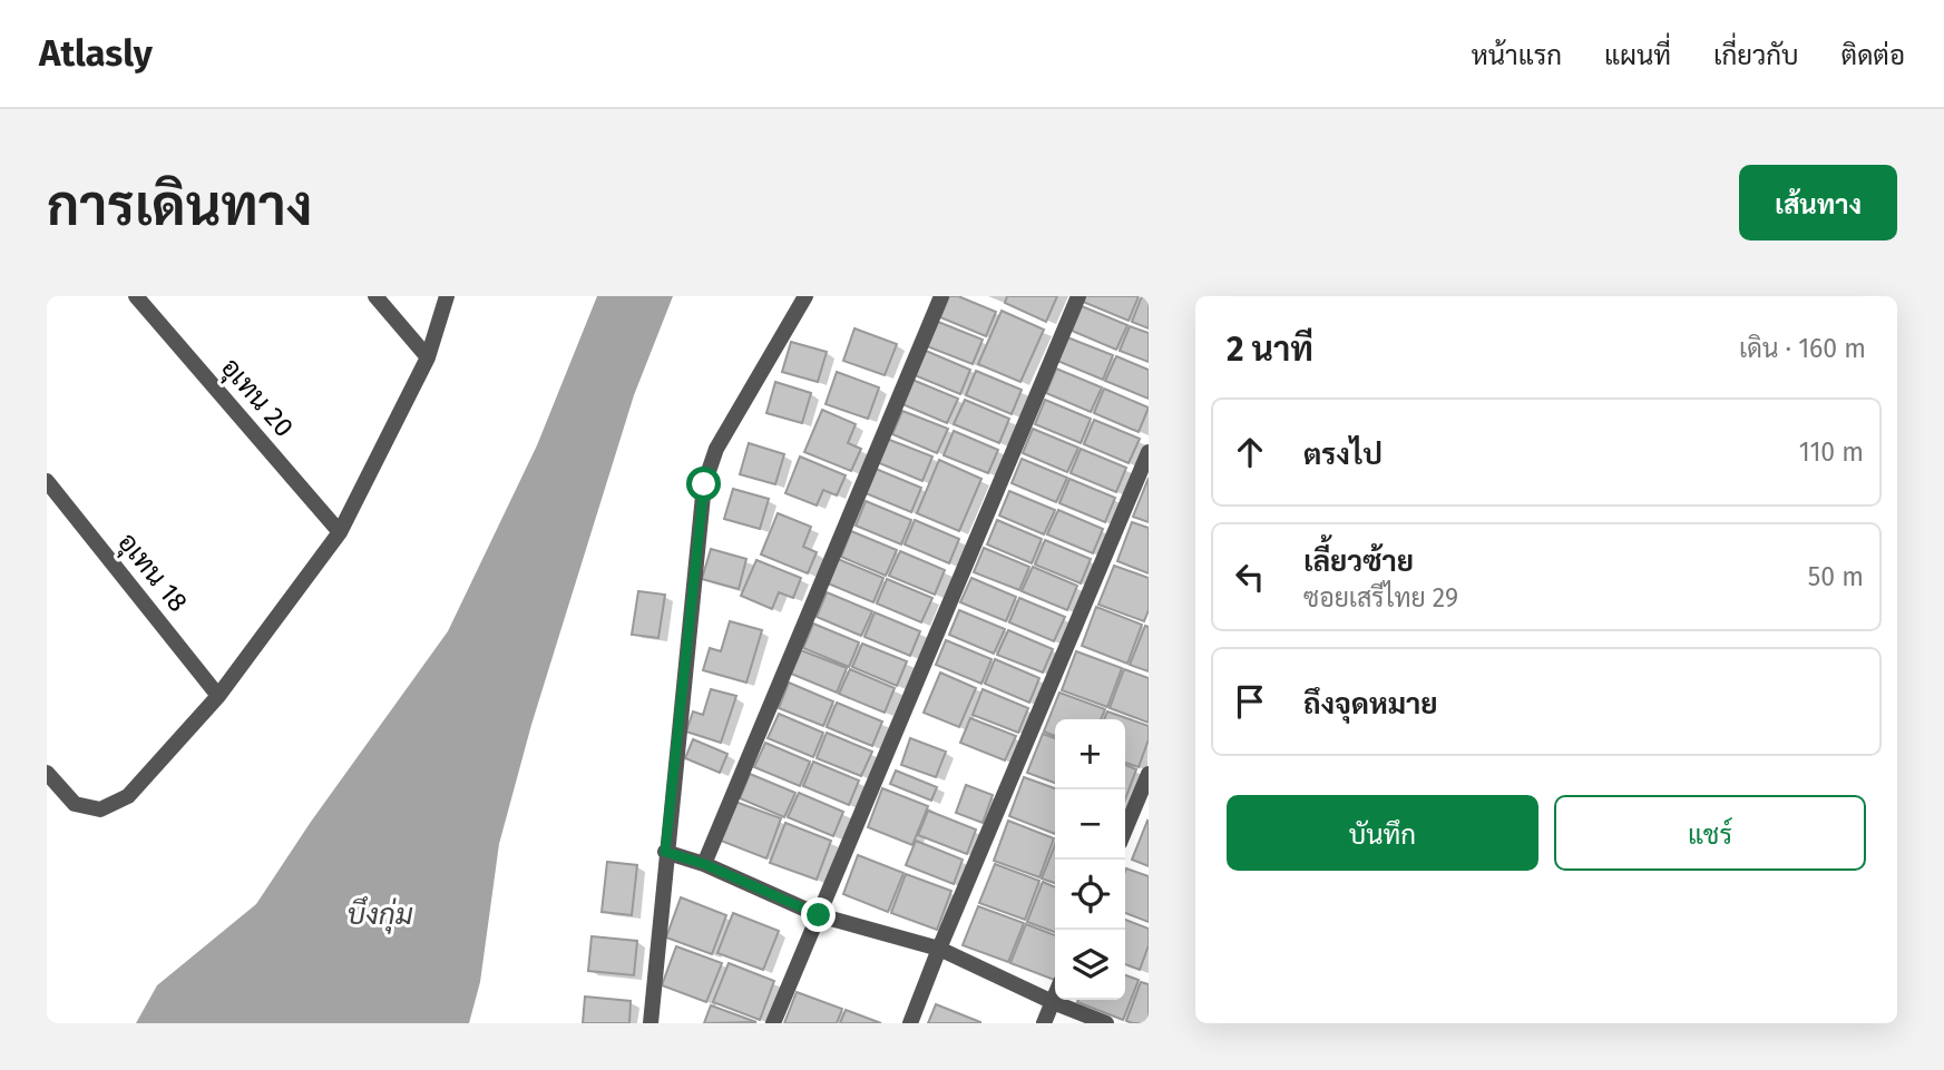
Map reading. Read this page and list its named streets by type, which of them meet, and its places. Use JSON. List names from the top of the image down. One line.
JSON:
{"streets":{"street":["อุเทน 20","อุเทน 18"]},"water":["บึงกุ่ม"],"page":{"header":"Atlasly","nav":["หน้าแรก","แผนที่","เกี่ยวกับ","ติดต่อ"],"buttons":["เส้นทาง",["บันทึก","แชร์"]],"title":"การเดินทาง","heading":["2 นาที","เดิน · 160 m"],"list":[["ตรงไป","110 m"],["เลี้ยวซ้าย","ซอยเสรีไทย 29","50 m"],"ถึงจุดหมาย"],"map_buttons":["+","−"]}}
